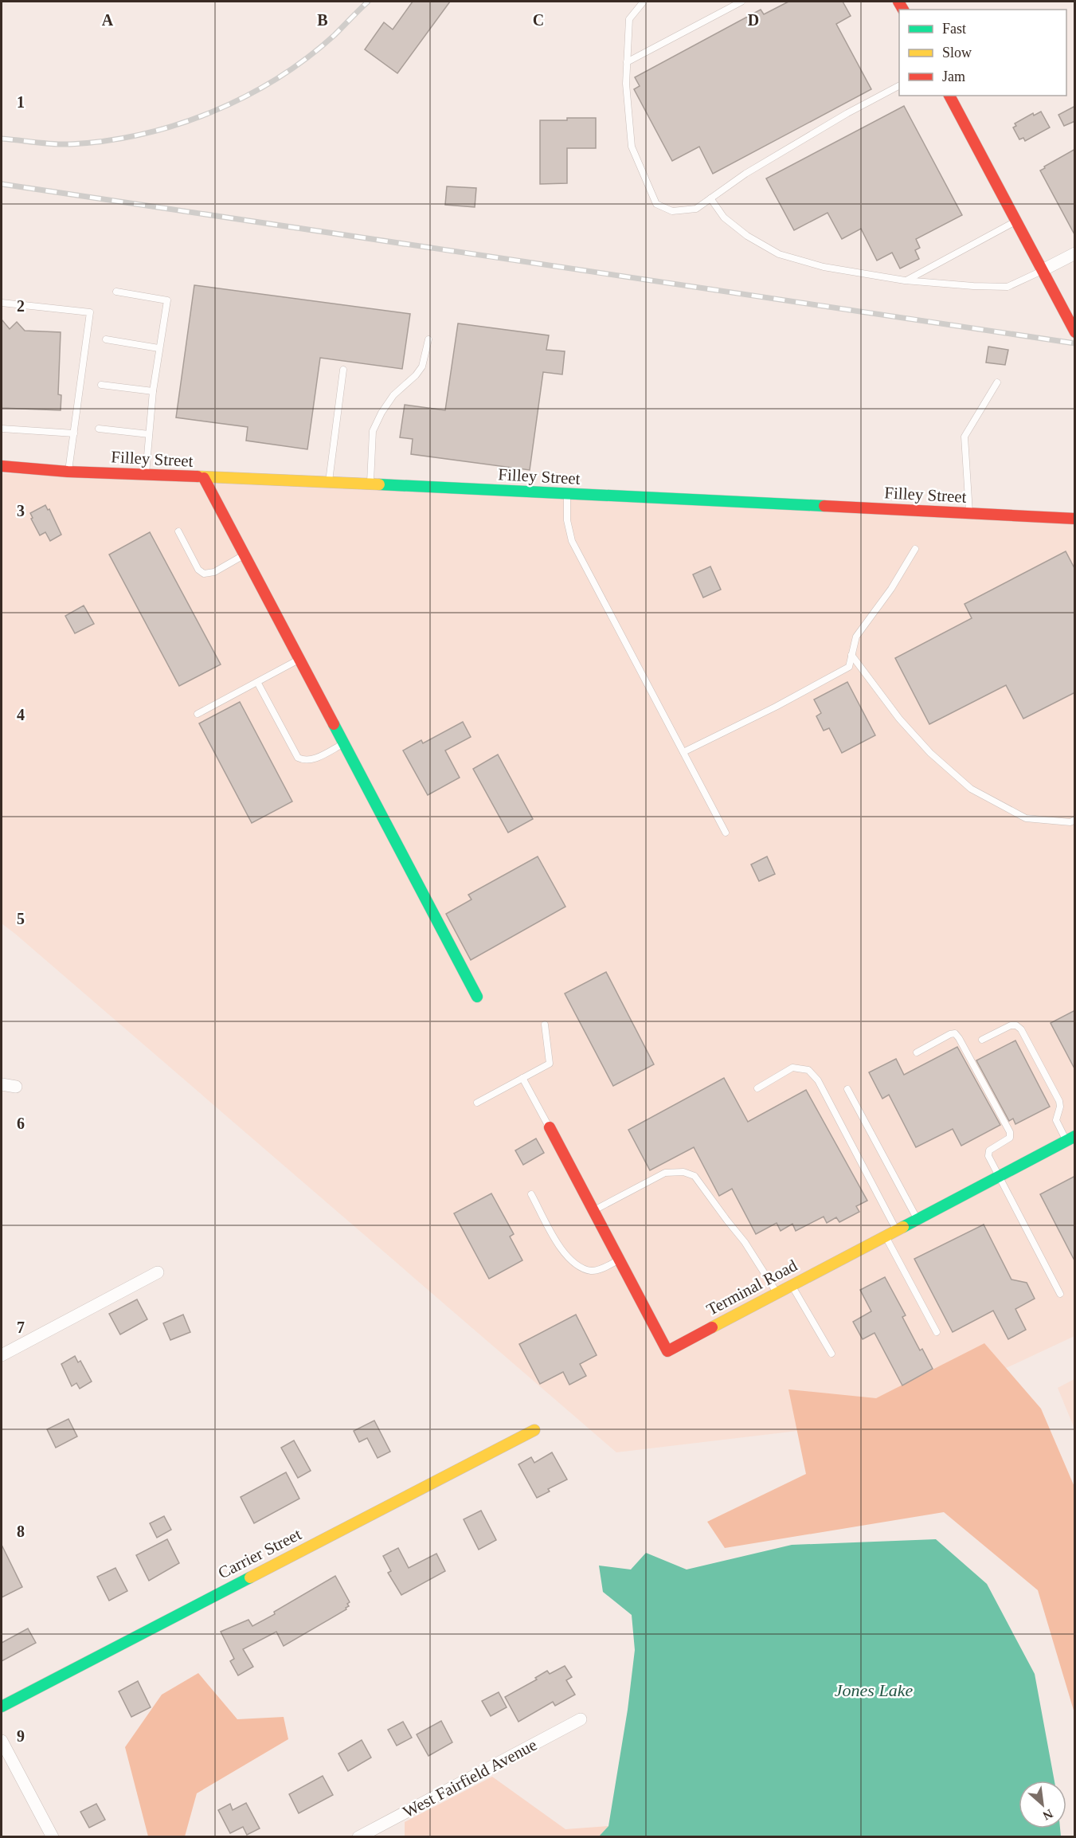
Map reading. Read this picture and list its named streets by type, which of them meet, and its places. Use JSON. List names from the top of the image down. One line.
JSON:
{"streets":{"street":["Filley Street","Terminal Road","Carrier Street","West Fairfield Avenue"]},"water":["Jones Lake"],"legend":["Fast","Slow","Jam"],"north":"bottom right","grid":{"columns":["A","B","C","D"],"rows":["1","2","3","4","5","6","7","8","9"]}}
